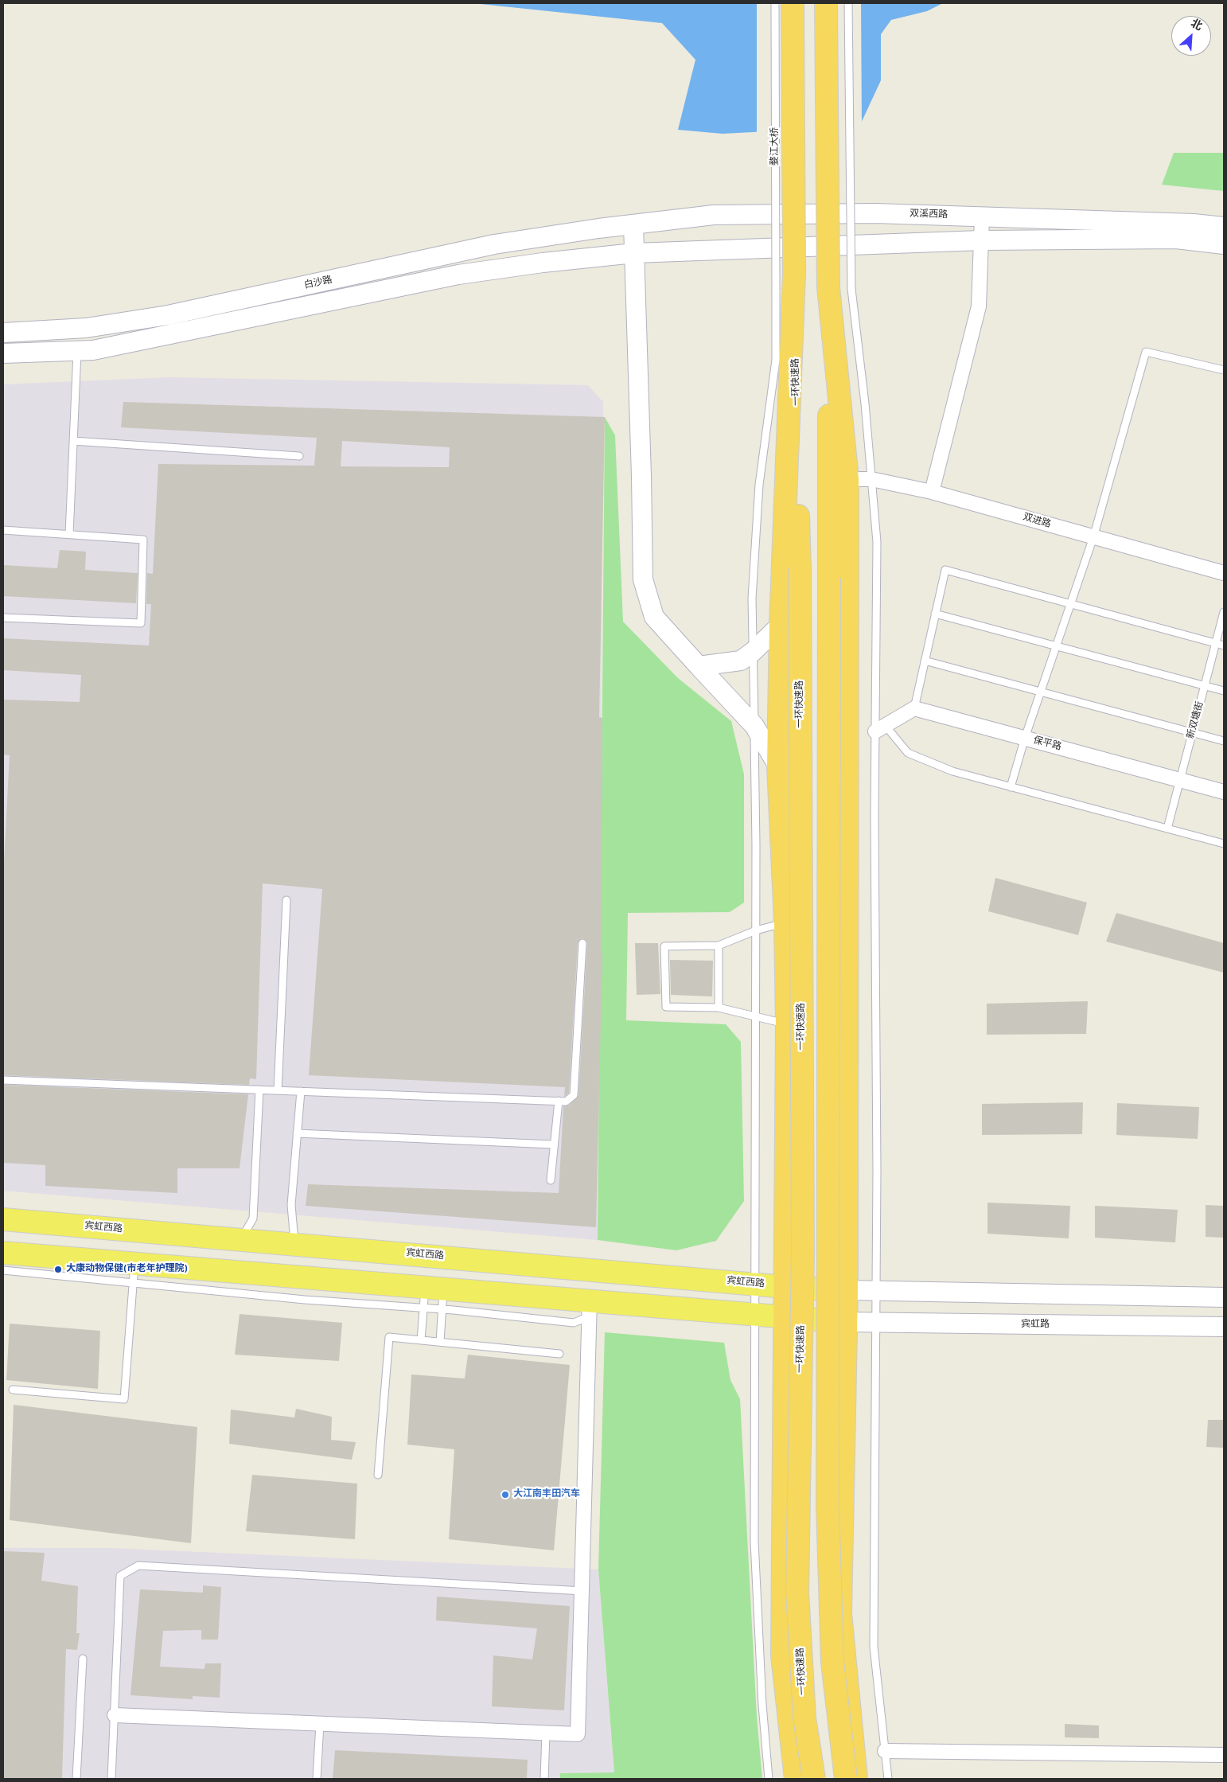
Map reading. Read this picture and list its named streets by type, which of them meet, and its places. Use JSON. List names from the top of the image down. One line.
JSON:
{"streets":{"highway":["婺江大桥","一环快速路"],"main road":["双溪西路","白沙路","宾虹西路","宾虹路"],"street":["双进路","保平路"],"lane":["新双塘街"]},"crossings":[["婺江大桥","一环快速路"],["婺江大桥","宾虹西路"],["双溪西路","白沙路"],["新双塘街","保平路"]],"places":["大康动物保健(市老年护理院)","大江南丰田汽车"],"north":"top right"}
